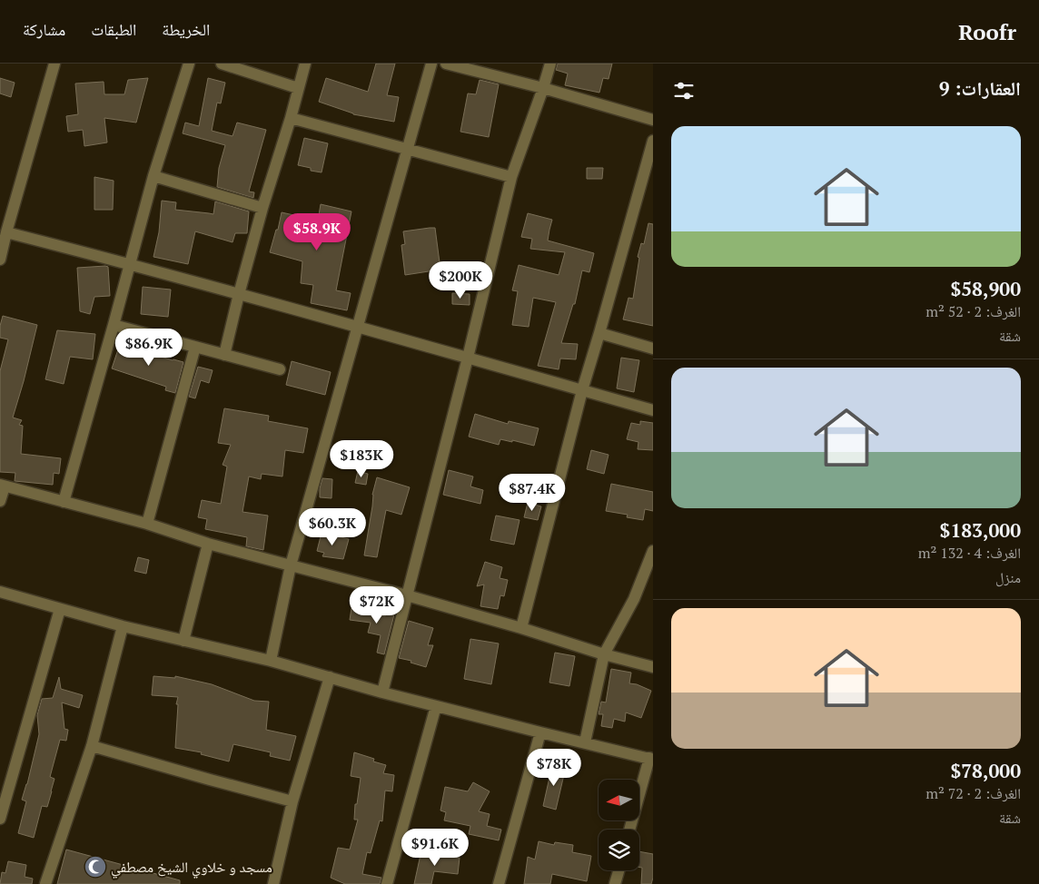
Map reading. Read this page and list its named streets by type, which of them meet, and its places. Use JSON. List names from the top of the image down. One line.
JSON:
{"places":{"mosque":["مسجد و خلاوي الشيخ مصطفي"]},"north":"left","page":{"header":"Roofr","nav":["الخريطة","الطبقات","مشاركة"],"heading":"العقارات: 9","list":[{"name":"$58,900","note":"الغرف: 2 · 52 m² · شقة"},{"name":"$183,000","note":"الغرف: 4 · 132 m² · منزل"},{"name":"$78,000","note":"الغرف: 2 · 72 m² · شقة"}],"price":["$58.9K","$200K","$86.9K","$183K","$87.4K","$60.3K","$72K","$78K","$91.6K"]}}
